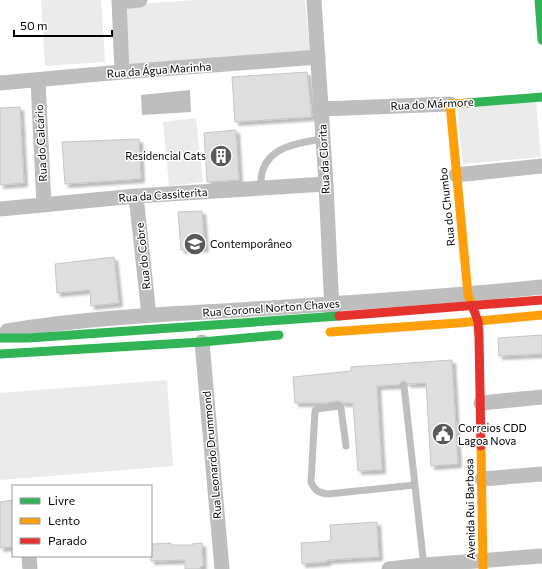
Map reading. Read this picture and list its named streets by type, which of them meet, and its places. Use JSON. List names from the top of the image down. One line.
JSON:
{"streets":{"main road":["Rua do Mármore","Rua do Chumbo","Rua Coronel Norton Chaves","Avenida Rui Barbosa"],"street":["Rua da Água Marinha","Rua do Calcário","Rua da Clorita","Rua da Cassiterita","Rua do Cobre","Rua Leonardo Drummond"]},"crossings":[["Rua da Água Marinha","Rua do Calcário"],["Rua da Água Marinha","Rua da Clorita"],["Rua do Mármore","Rua da Clorita"],["Rua do Mármore","Rua do Chumbo"],["Rua do Calcário","Rua da Cassiterita"],["Rua da Clorita","Rua da Cassiterita"],["Rua da Clorita","Rua Coronel Norton Chaves"],["Rua da Cassiterita","Rua do Cobre"],["Rua do Chumbo","Rua Coronel Norton Chaves"],["Rua do Chumbo","Avenida Rui Barbosa"],["Rua do Cobre","Rua Coronel Norton Chaves"],["Rua Coronel Norton Chaves","Avenida Rui Barbosa"]],"places":{"building":["Residencial Cats"],"school or university":["Contemporâneo"],"public building":["Correios CDD Lagoa Nova"]},"legend":["Livre","Lento","Parado"],"scale_bar":"50 m"}
